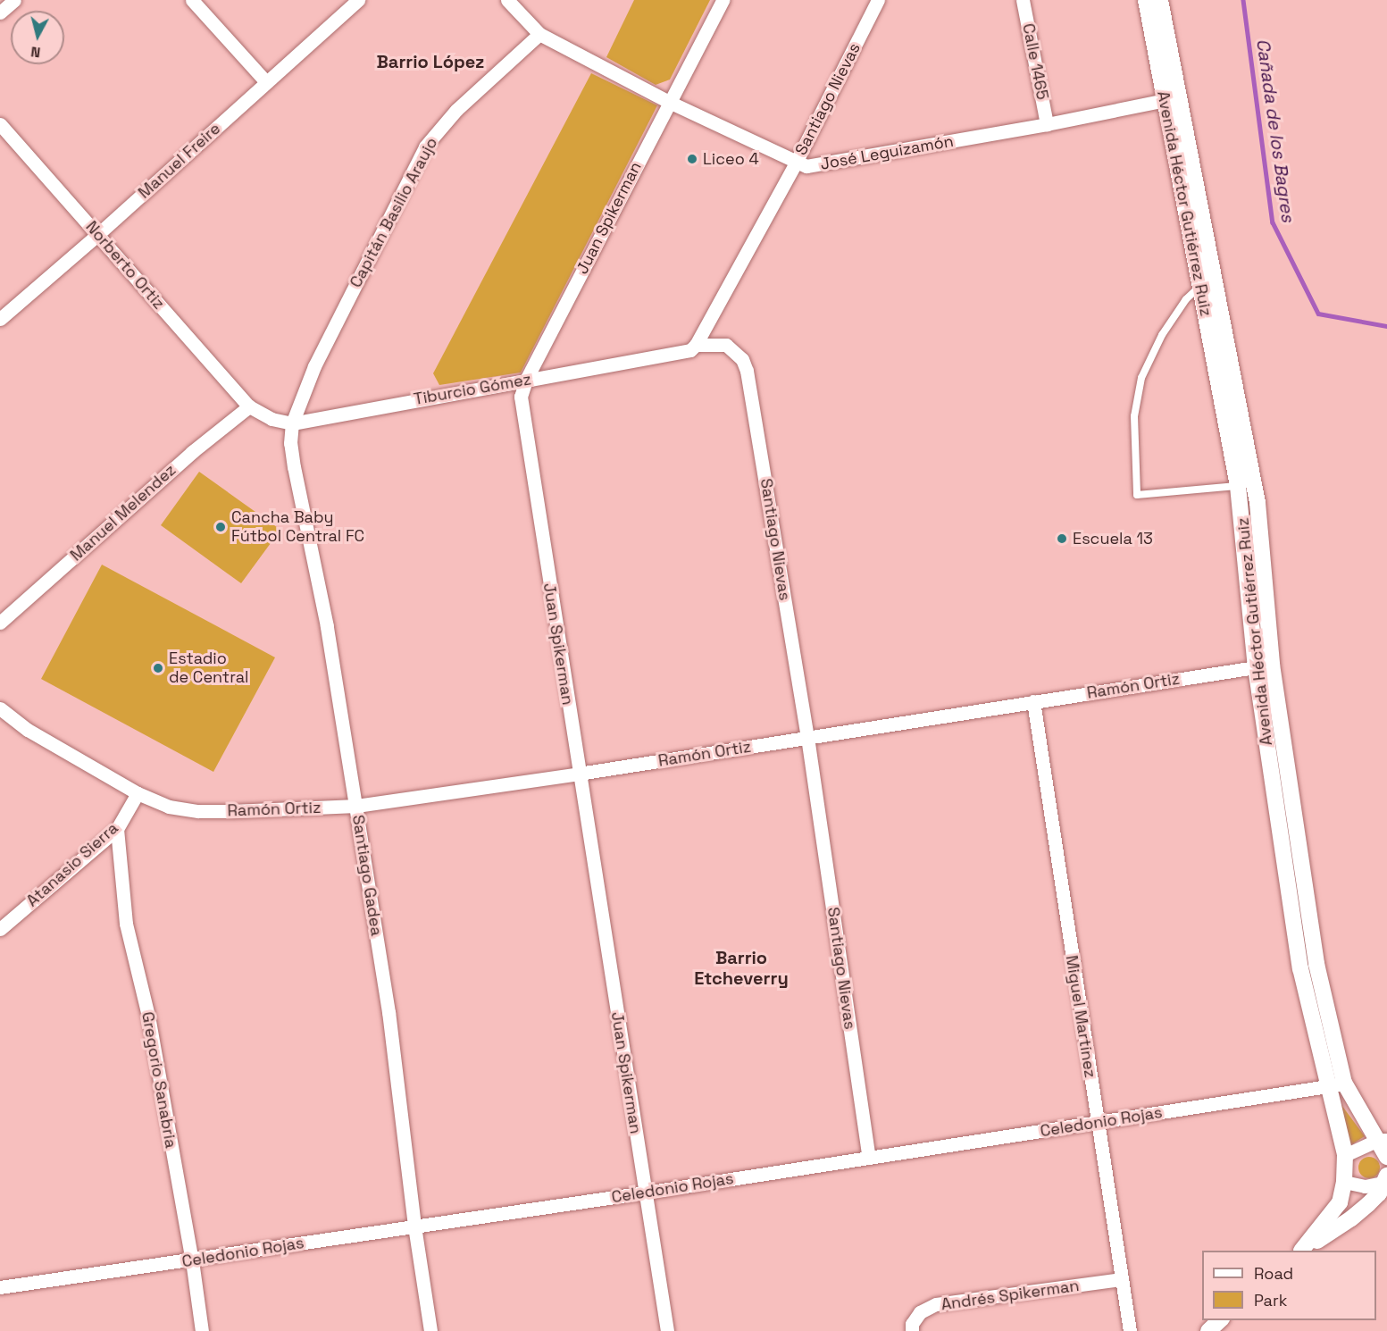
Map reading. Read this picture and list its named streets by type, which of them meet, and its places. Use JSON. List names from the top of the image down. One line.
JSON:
{"streets":{"street":["Calle 1465","Santiago Nievas","José Leguizamón","Manuel Freire","Avenida Héctor Gutiérrez Ruiz","Capitán Basilio Araujo","Juan Spikerman","Norberto Ortiz","Tiburcio Gómez","Manuel Melendez","Ramón Ortiz","Atanasio Sierra","Santiago Gadea","Miguel Martínez","Gregorio Sanabria","Celedonio Rojas","Andrés Spikerman"]},"crossings":[["Calle 1465","José Leguizamón"],["Santiago Nievas","José Leguizamón"],["Santiago Nievas","Tiburcio Gómez"],["Santiago Nievas","Ramón Ortiz"],["Santiago Nievas","Celedonio Rojas"],["José Leguizamón","Avenida Héctor Gutiérrez Ruiz"],["José Leguizamón","Capitán Basilio Araujo"],["José Leguizamón","Juan Spikerman"],["Manuel Freire","Norberto Ortiz"],["Avenida Héctor Gutiérrez Ruiz","Ramón Ortiz"],["Avenida Héctor Gutiérrez Ruiz","Celedonio Rojas"],["Capitán Basilio Araujo","Tiburcio Gómez"],["Capitán Basilio Araujo","Santiago Gadea"],["Juan Spikerman","Tiburcio Gómez"],["Juan Spikerman","Ramón Ortiz"],["Juan Spikerman","Celedonio Rojas"],["Norberto Ortiz","Tiburcio Gómez"],["Norberto Ortiz","Manuel Melendez"],["Tiburcio Gómez","Manuel Melendez"],["Tiburcio Gómez","Santiago Gadea"],["Ramón Ortiz","Atanasio Sierra"],["Ramón Ortiz","Santiago Gadea"],["Ramón Ortiz","Miguel Martínez"],["Atanasio Sierra","Gregorio Sanabria"],["Santiago Gadea","Celedonio Rojas"],["Miguel Martínez","Celedonio Rojas"],["Miguel Martínez","Andrés Spikerman"],["Gregorio Sanabria","Celedonio Rojas"]],"districts":["Barrio López","Barrio Etcheverry"],"water":["Cañada de los Bagres"],"places":["Liceo 4","Cancha Baby Fútbol Central FC","Escuela 13","Estadio de Central"],"legend":["Road","Park"],"north":"bottom"}
